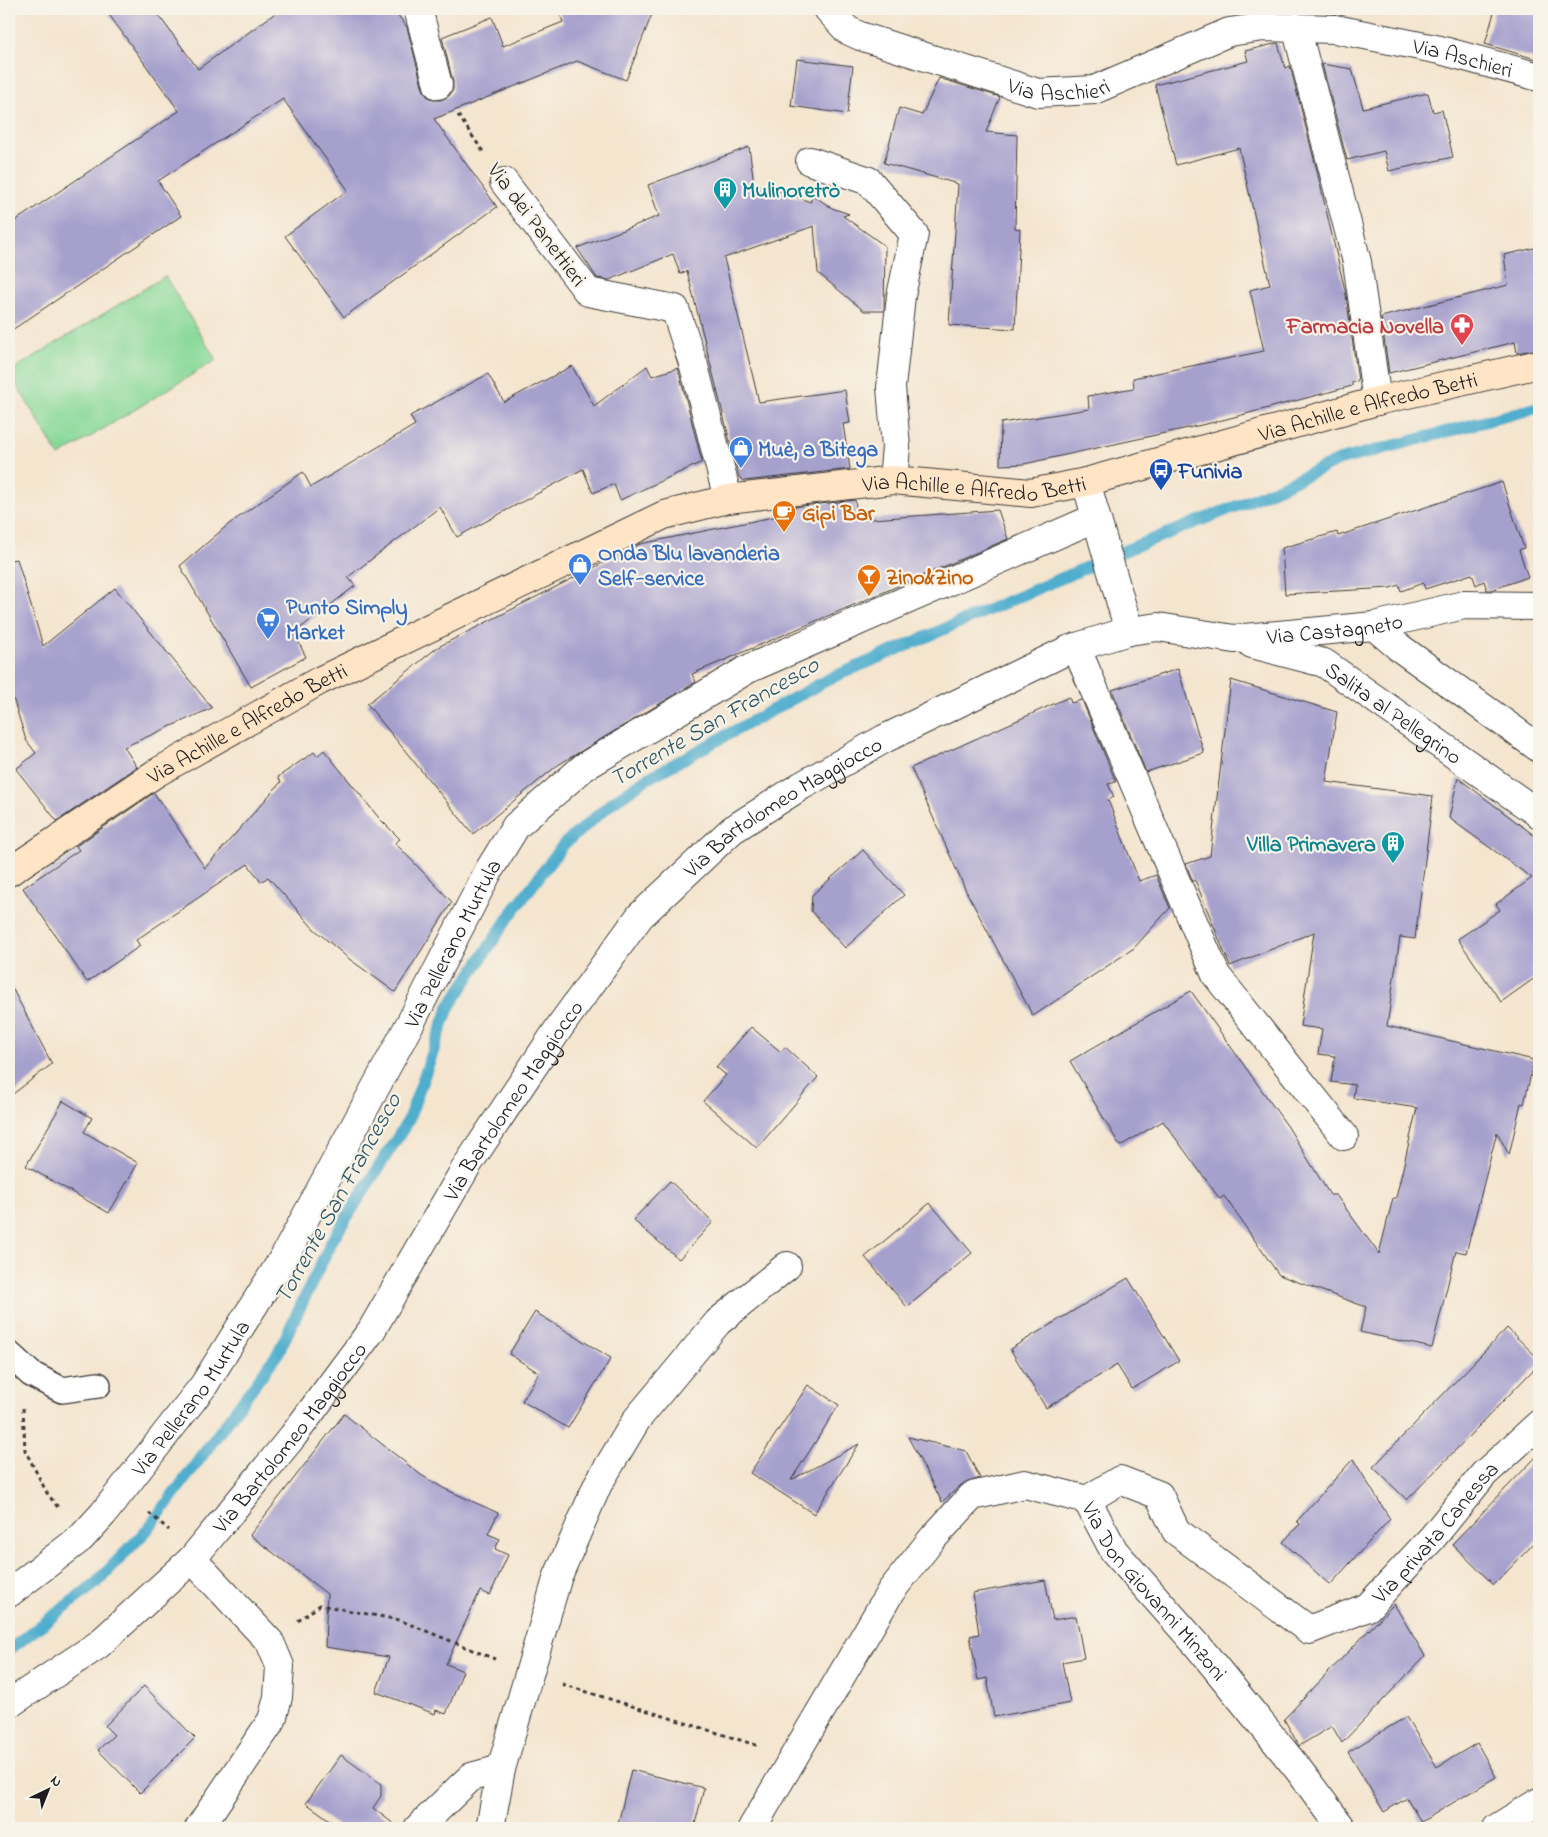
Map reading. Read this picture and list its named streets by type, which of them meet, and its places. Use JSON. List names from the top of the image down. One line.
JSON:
{"streets":{"street":["Via Aschieri","Via dei Panettieri","Via Achille e Alfredo Betti","Via Castagneto","Salita al Pellegrino","Via Bartolomeo Maggiocco","Via Pellerano Murtula","Via privata Canessa","Via Don Giovanni Minzoni"]},"crossings":[["Via dei Panettieri","Via Achille e Alfredo Betti"],["Via Castagneto","Salita al Pellegrino"],["Via Castagneto","Via Bartolomeo Maggiocco"],["Via privata Canessa","Via Don Giovanni Minzoni"]],"water":["Torrente San Francesco"],"places":{"building":["Mulinoretrò","Villa Primavera"],"pharmacy":["Farmacia Novella"],"shop":["Muè, a Bitega","Onda Blu lavanderia Self-service"],"bus stop":["Funivia"],"cafe":["Gipi Bar"],"bar":["Zino&Zino"],"supermarket":["Punto Simply Market"]},"north":"top right"}
